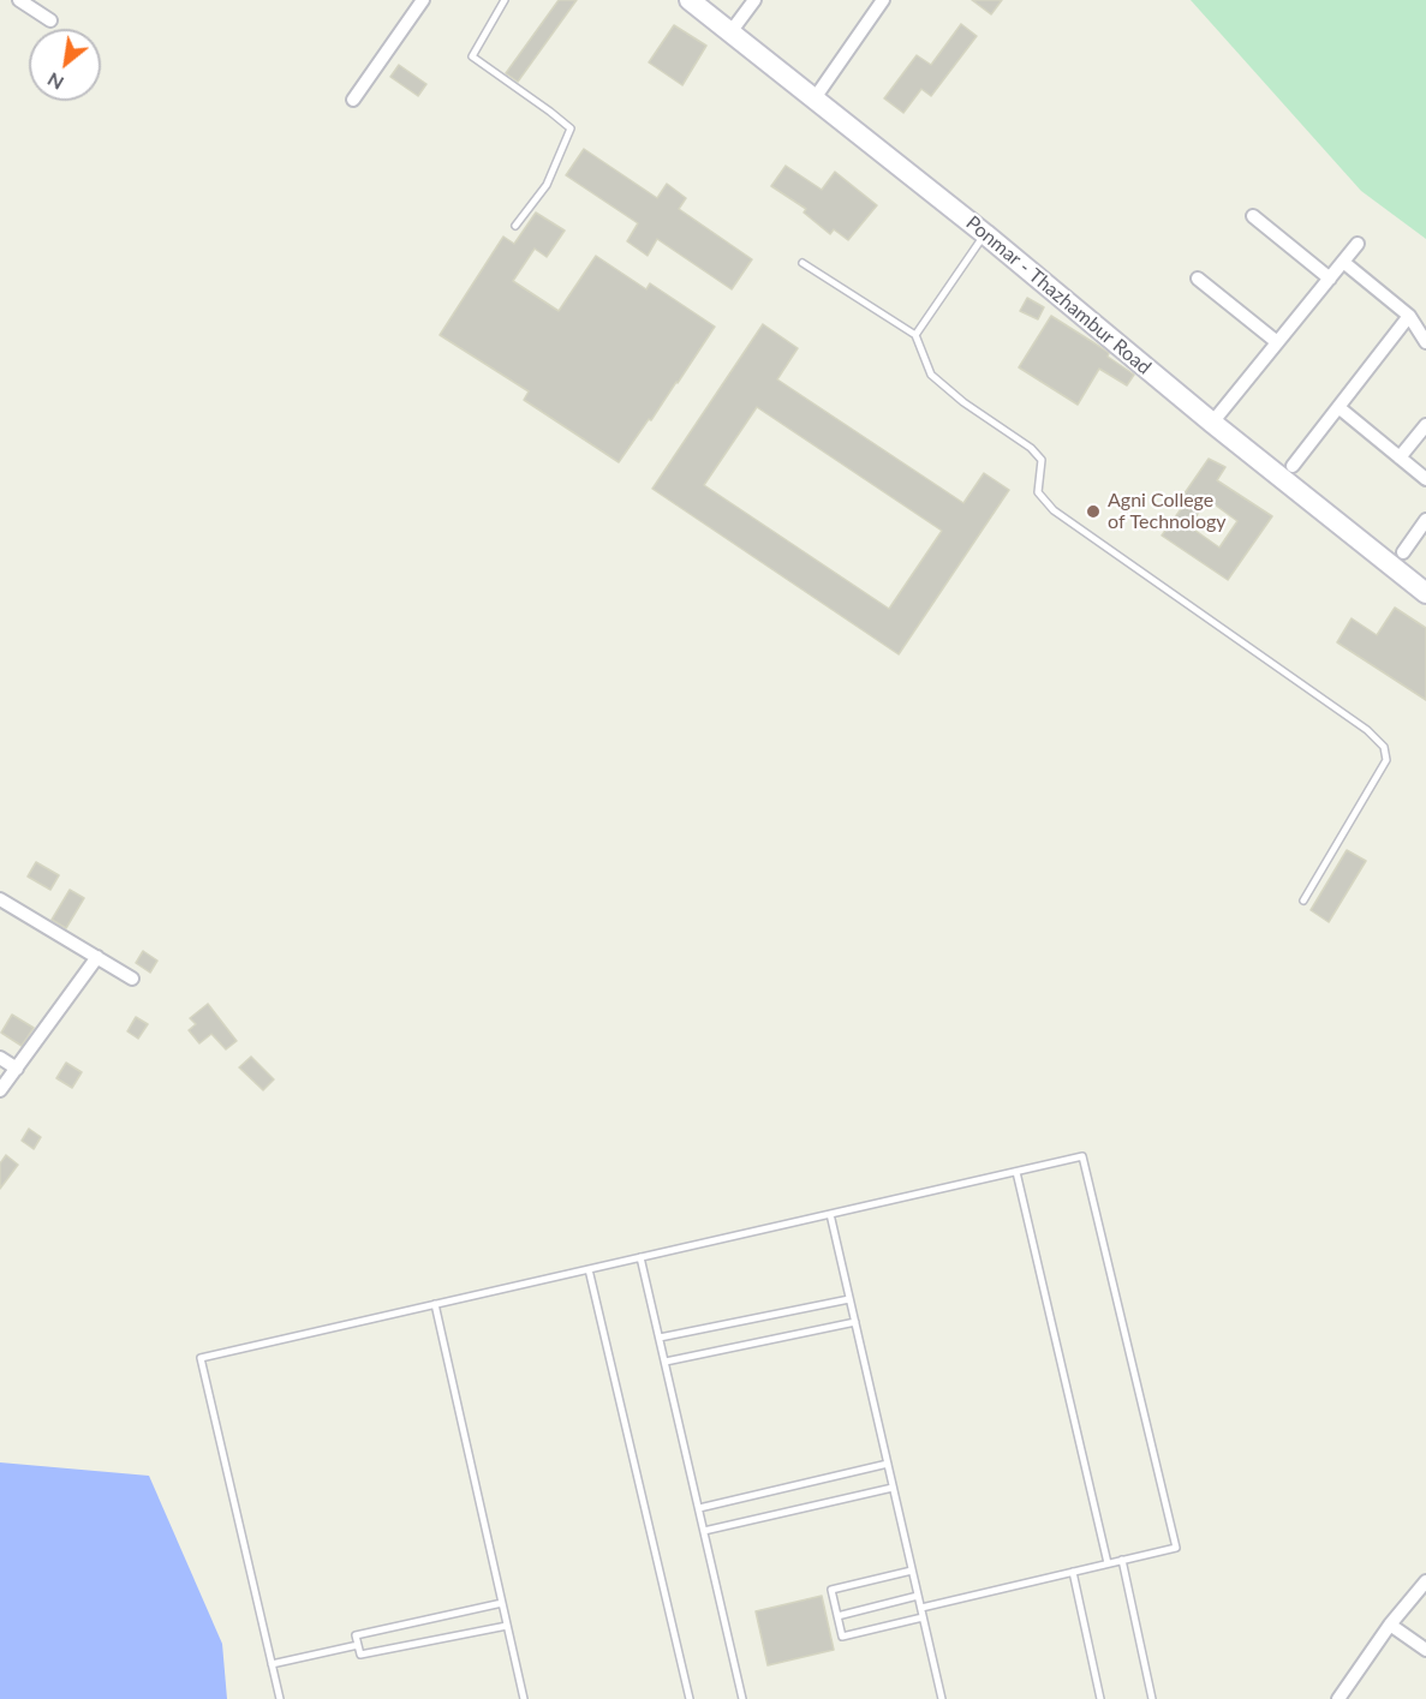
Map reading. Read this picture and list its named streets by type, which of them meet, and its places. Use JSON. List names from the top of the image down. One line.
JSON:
{"streets":{"street":["Ponmar - Thazhambur Road"]},"places":["Agni College of Technology"],"north":"bottom left"}
